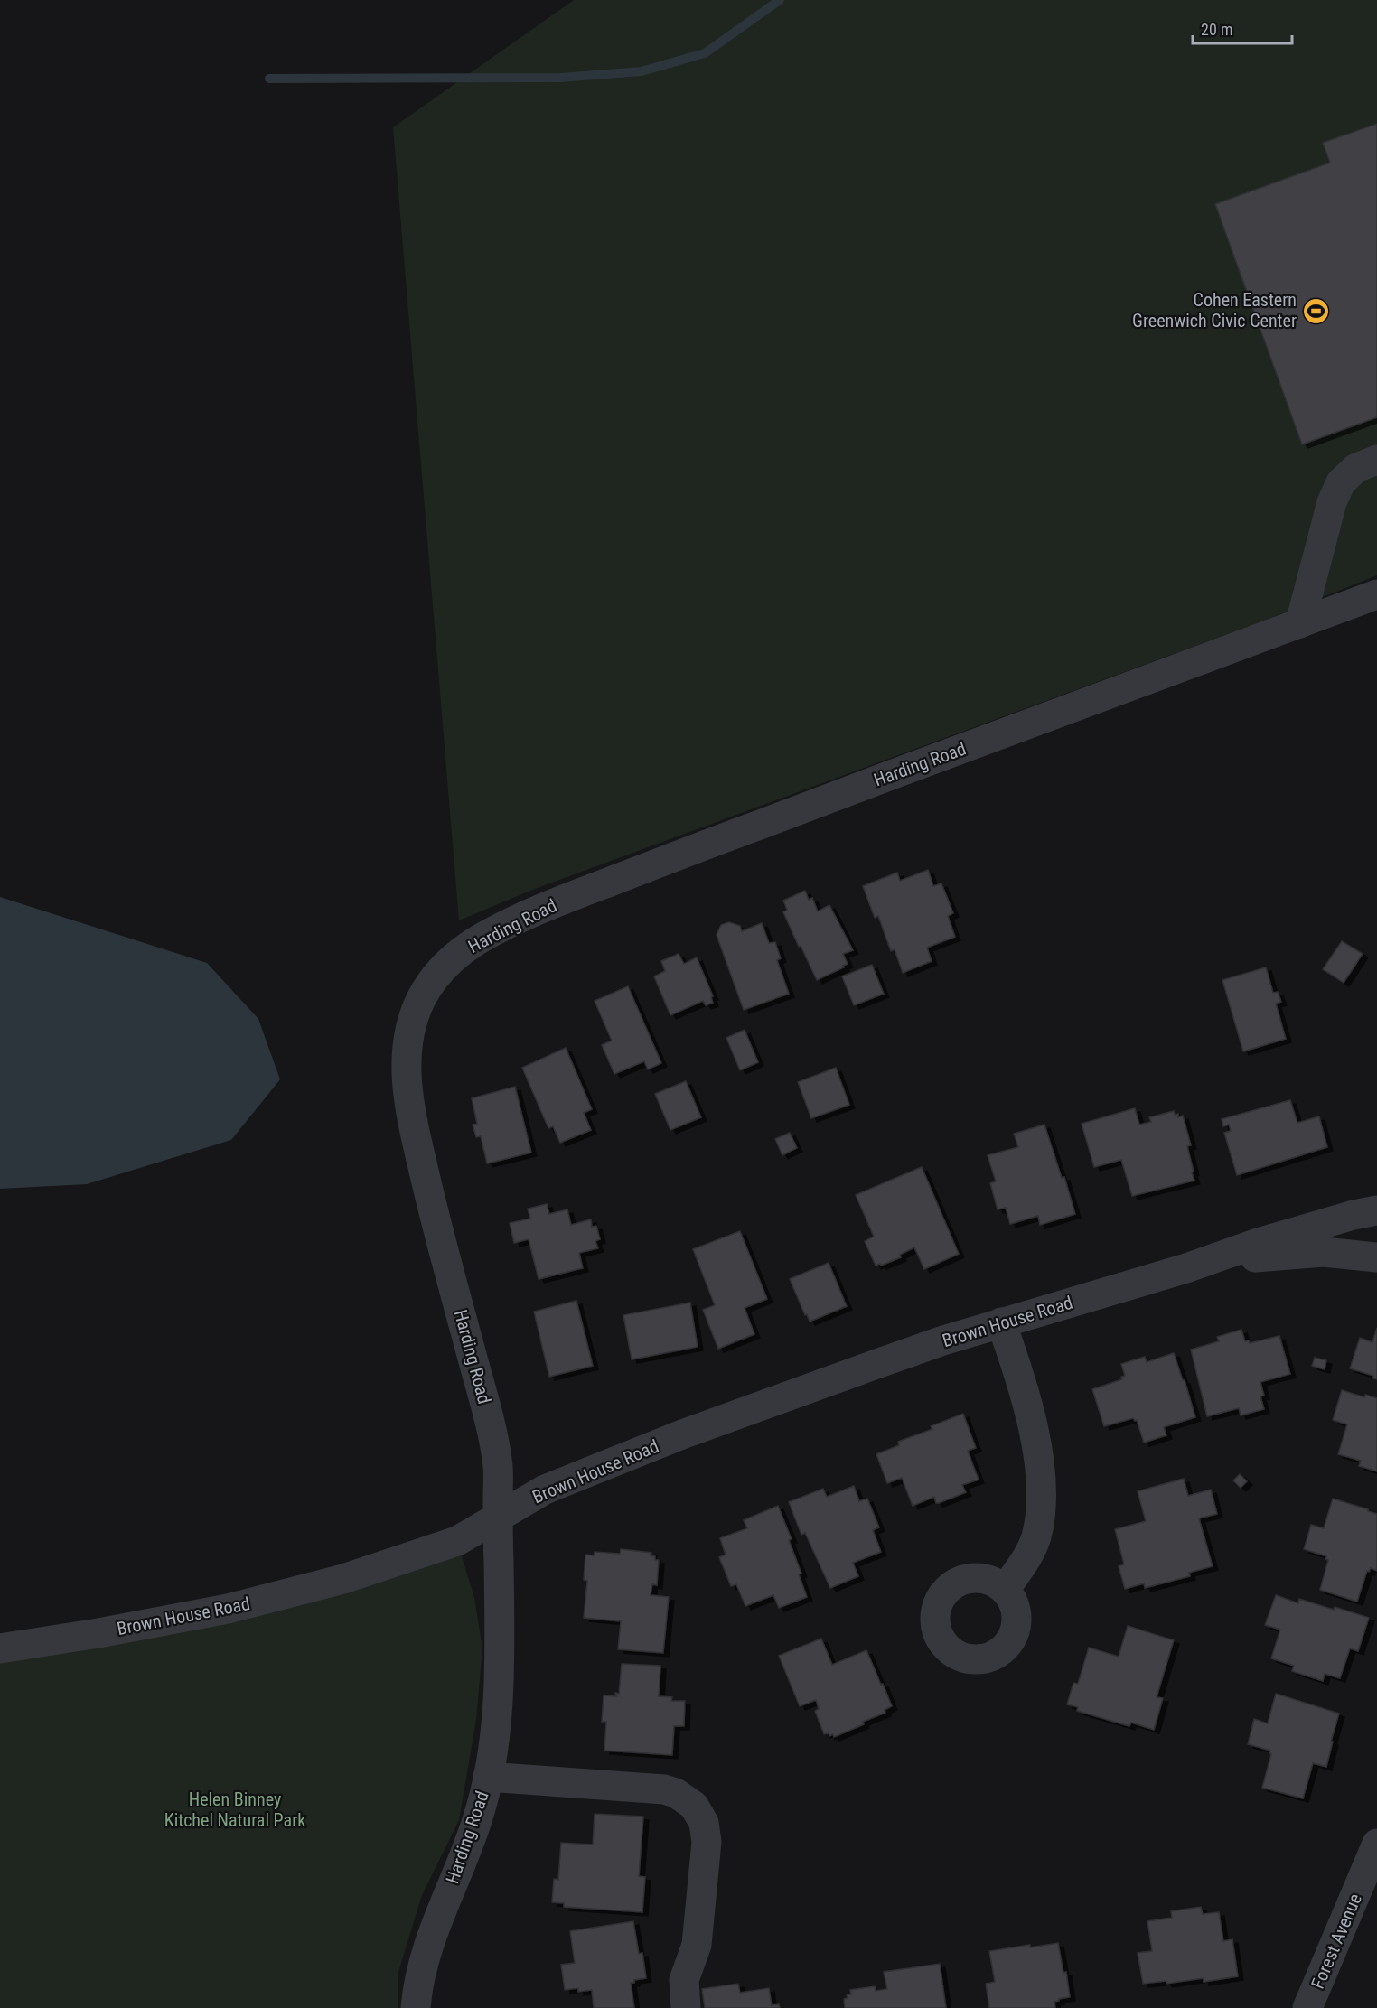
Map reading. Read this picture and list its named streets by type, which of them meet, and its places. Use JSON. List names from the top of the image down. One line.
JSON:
{"streets":{"street":["Harding Road","Brown House Road","Forest Avenue"]},"crossings":[["Harding Road","Brown House Road"]],"parks":["Helen Binney Kitchel Natural Park"],"places":{"sports":["Cohen Eastern Greenwich Civic Center"]},"scale_bar":"20 m"}
